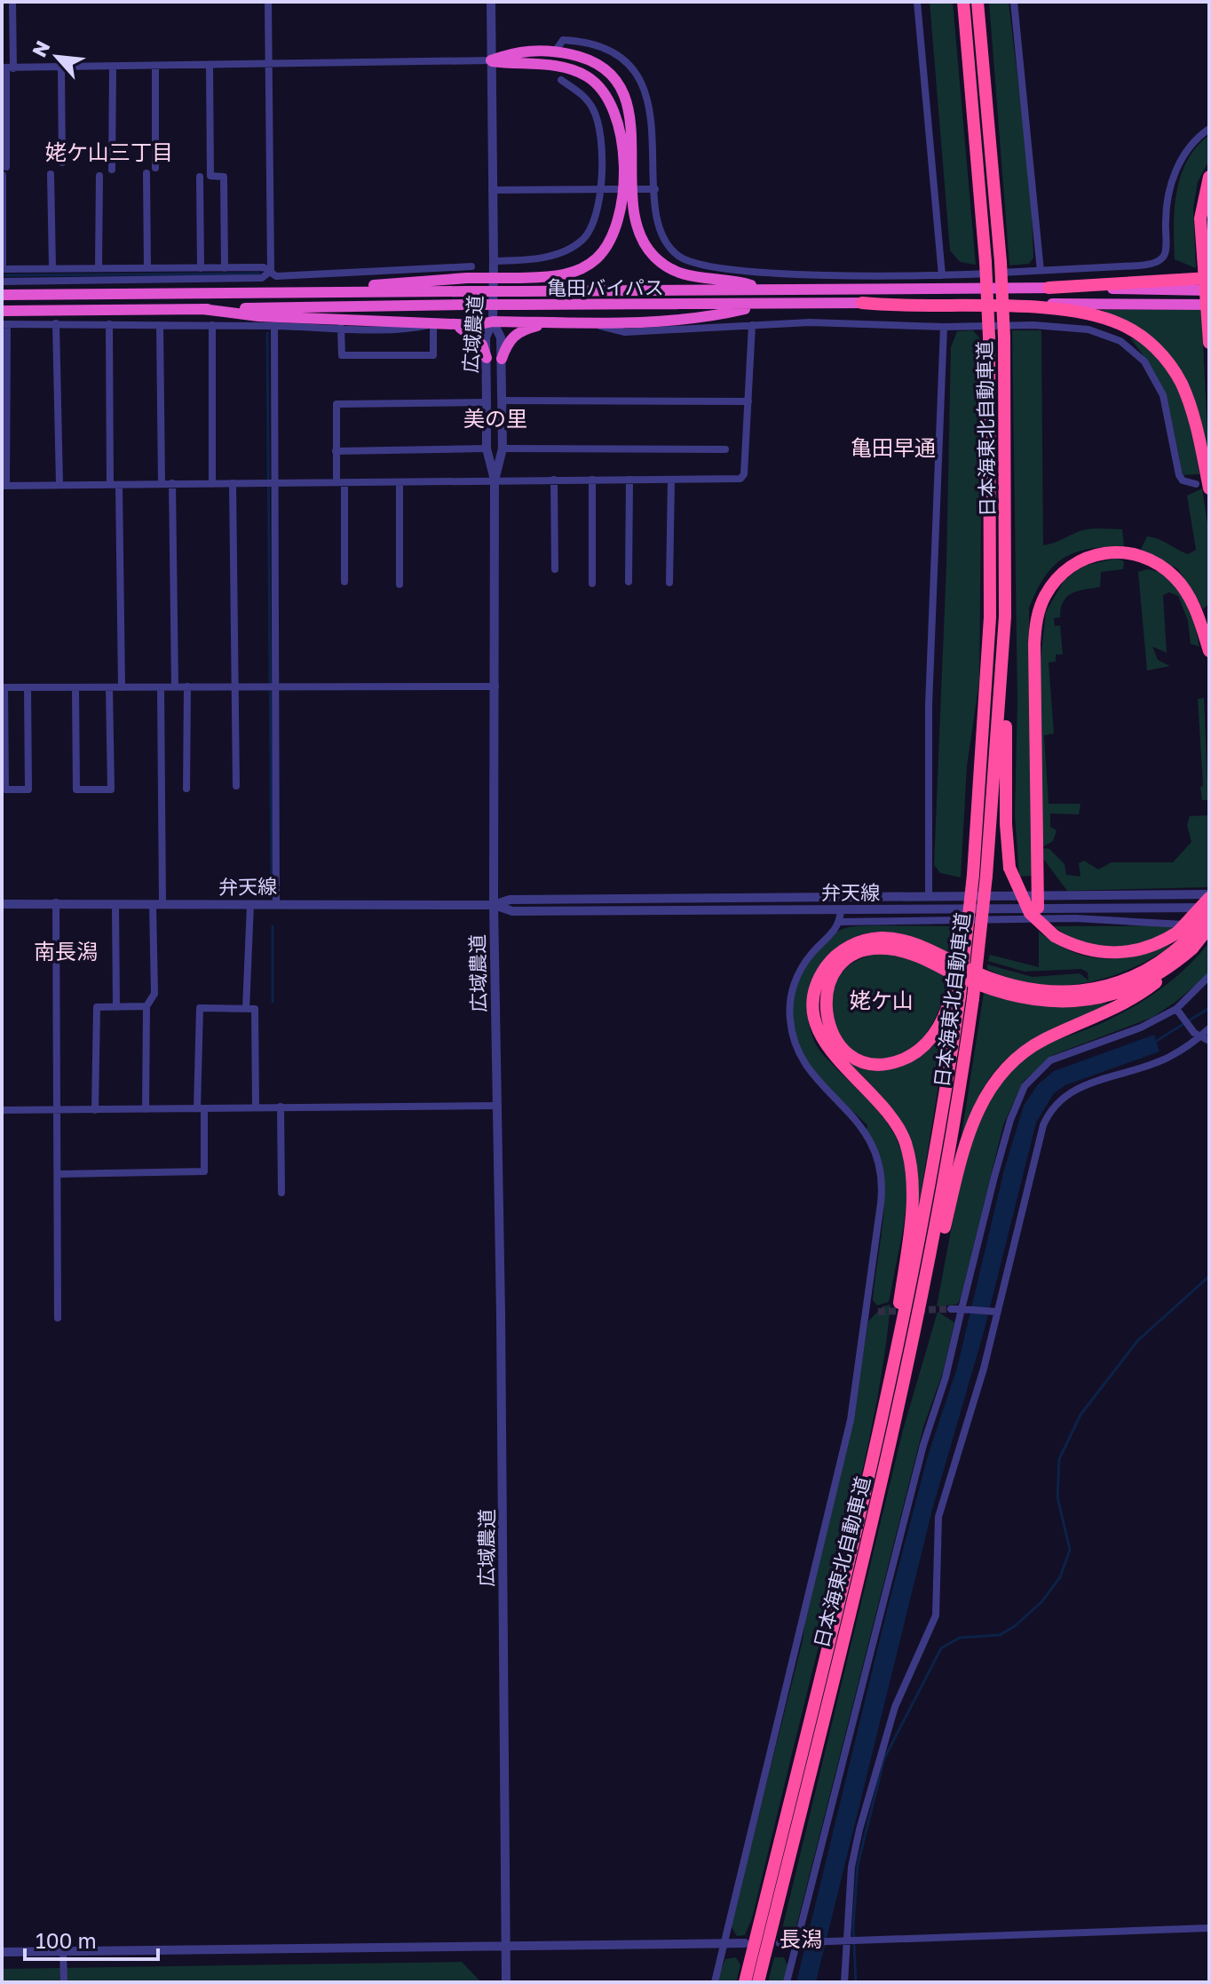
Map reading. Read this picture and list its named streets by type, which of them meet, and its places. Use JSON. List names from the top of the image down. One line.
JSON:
{"streets":{"highway":["亀田バイパス","日本海東北自動車道"],"street":["広域農道","弁天線"]},"crossings":[["広域農道","弁天線"]],"districts":["姥ケ山三丁目","美の里","亀田早通","南長潟","姥ケ山","長潟"],"scale_bar":"100 m","north":"top left"}
